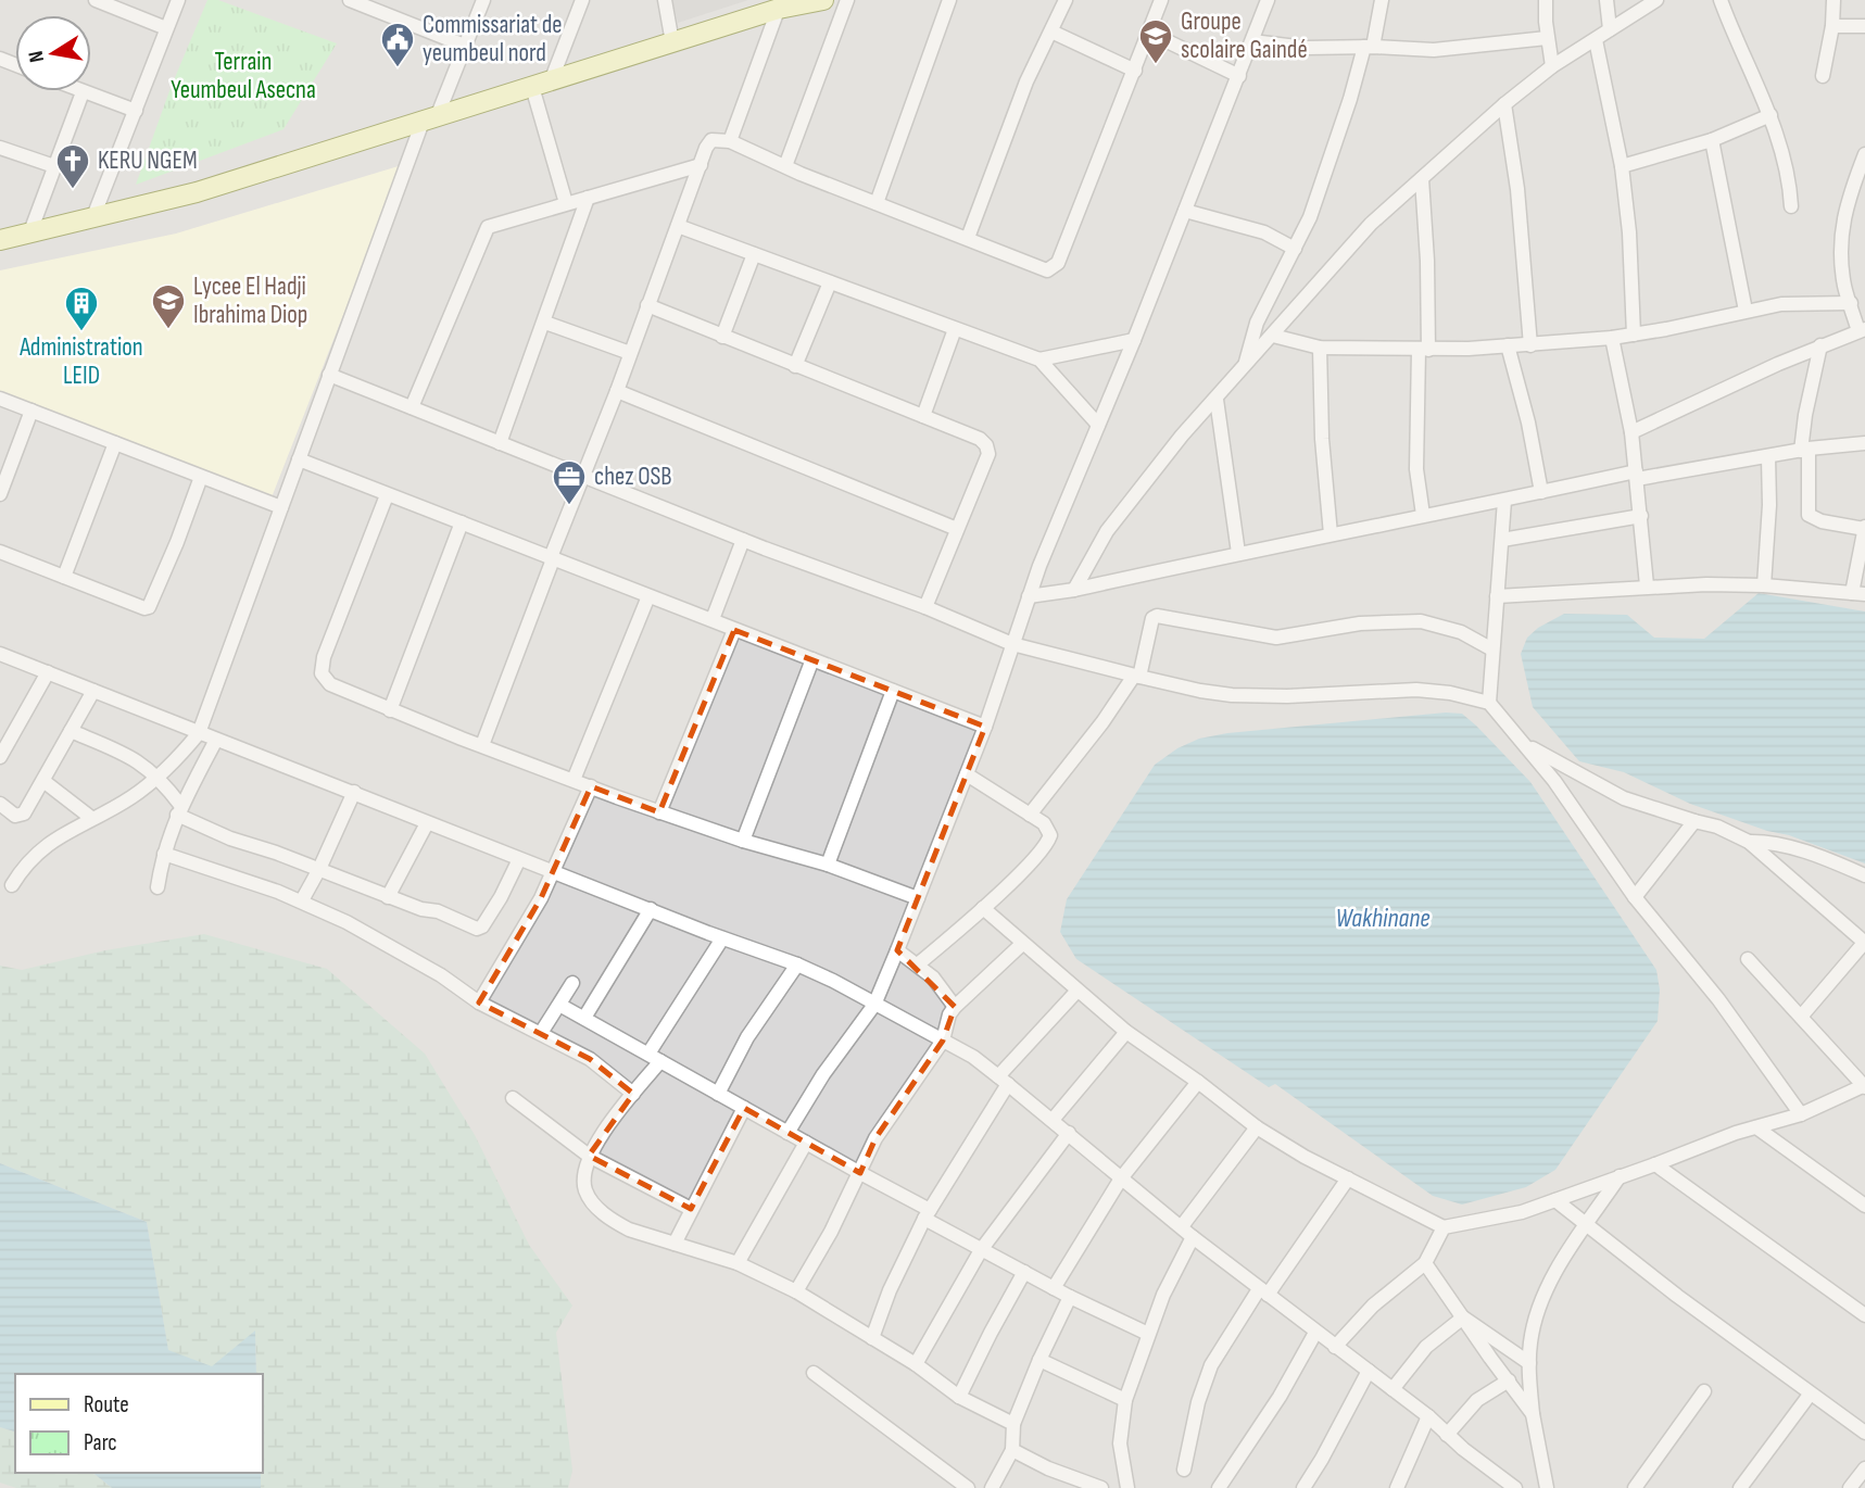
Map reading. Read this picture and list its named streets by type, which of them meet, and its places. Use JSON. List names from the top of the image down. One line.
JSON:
{"water":["Wakhinane"],"parks":["Terrain Yeumbeul Asecna"],"places":{"school or university":["Groupe scolaire Gaindé","Lycee El Hadji Ibrahima Diop"],"public building":["Commissariat de yeumbeul nord"],"church":["KERU NGEM"],"building":["Administration LEID"],"office":["chez OSB"]},"legend":["Route","Parc"],"north":"left"}
